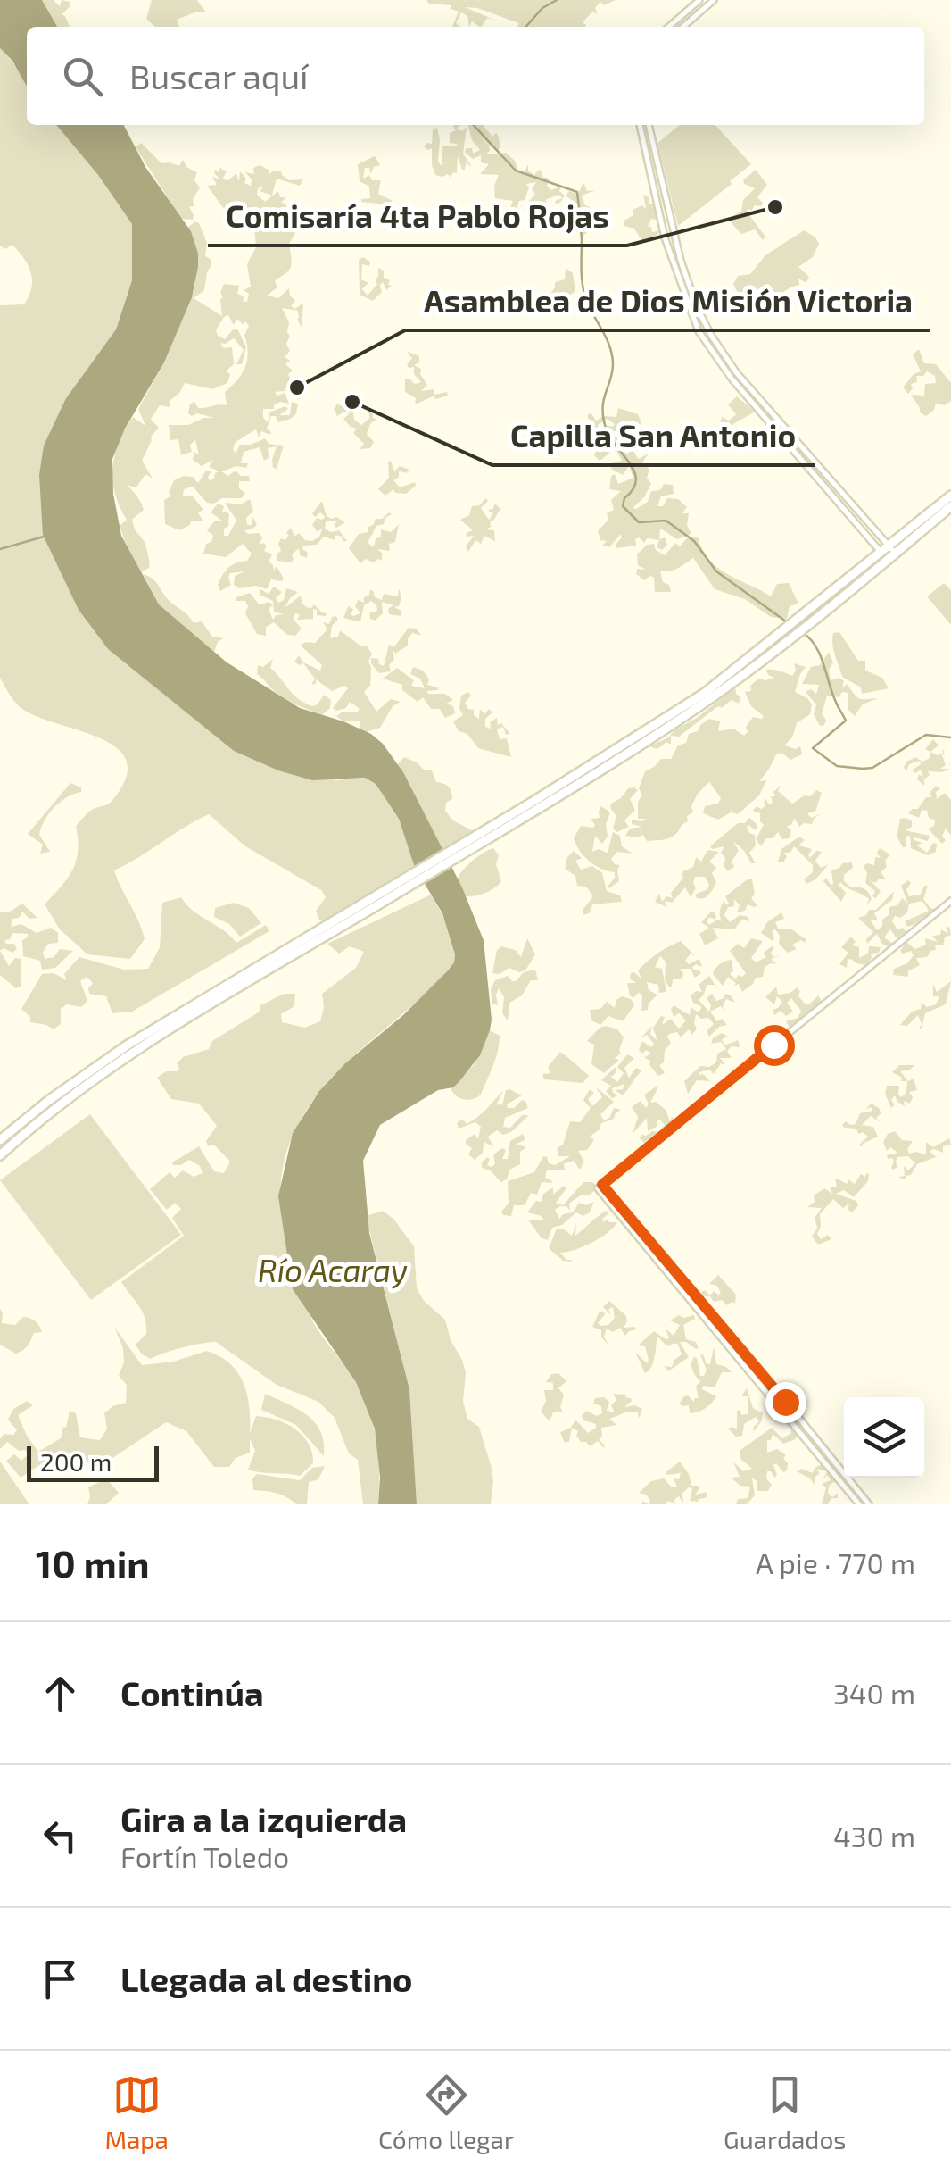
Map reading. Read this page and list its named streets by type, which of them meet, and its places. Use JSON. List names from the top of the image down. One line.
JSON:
{"water":["Río Acaray"],"places":["Comisaría 4ta Pablo Rojas","Asamblea de Dios Misión Victoria","Capilla San Antonio"],"scale_bar":"200 m","page":{"search":"Buscar aquí","scale":"200 m","heading":["10 min","A pie · 770 m"],"list":[["Continúa","340 m"],["Gira a la izquierda","Fortín Toledo","430 m"],"Llegada al destino"],"nav":["Mapa","Cómo llegar","Guardados"]}}
